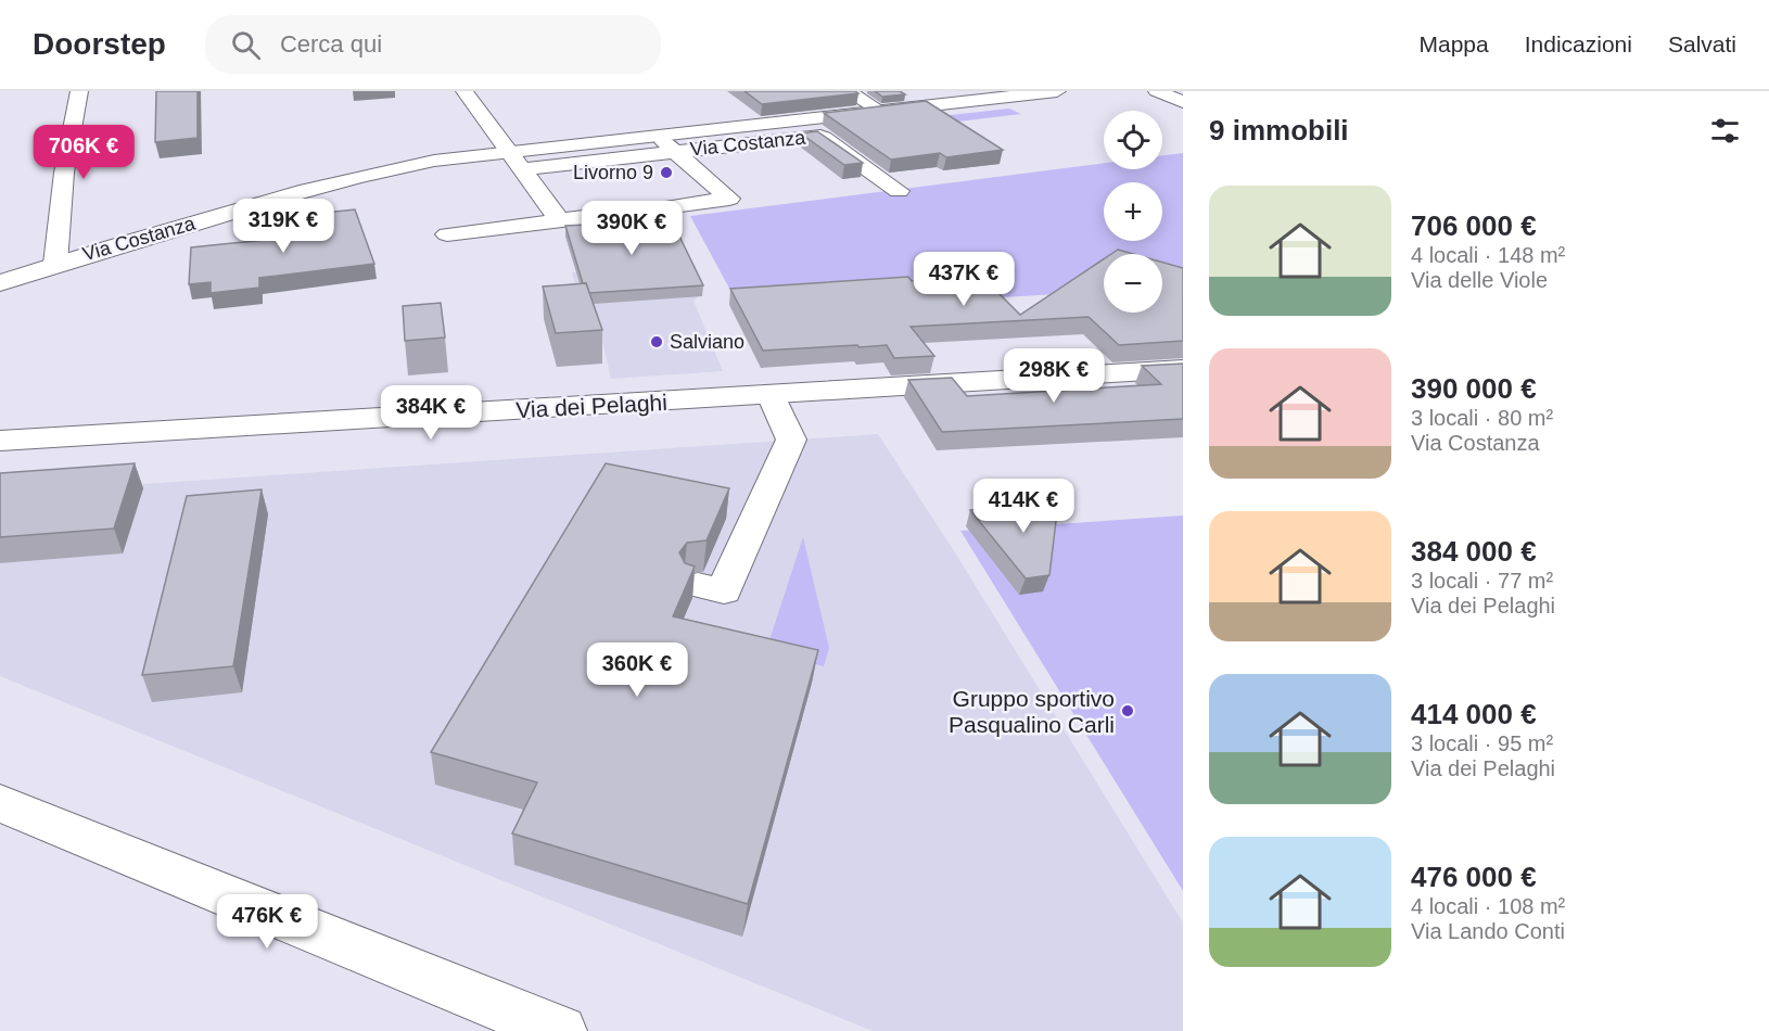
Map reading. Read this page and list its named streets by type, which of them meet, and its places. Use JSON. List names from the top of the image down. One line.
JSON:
{"streets":{"street":["Via Costanza","Via dei Pelaghi"]},"places":["Livorno 9","Salviano","Gruppo sportivo Pasqualino Carli"],"page":{"header":"Doorstep","search":"Cerca qui","nav":["Mappa","Indicazioni","Salvati"],"heading":"9 immobili","map_buttons":["+","−"],"price":["706K €","319K €","390K €","437K €","298K €","384K €","414K €","360K €","476K €"],"list":[{"name":"706 000 €","note":"4 locali · 148 m² · Via delle Viole"},{"name":"390 000 €","note":"3 locali · 80 m² · Via Costanza"},{"name":"384 000 €","note":"3 locali · 77 m² · Via dei Pelaghi"},{"name":"414 000 €","note":"3 locali · 95 m² · Via dei Pelaghi"},{"name":"476 000 €","note":"4 locali · 108 m² · Via Lando Conti"}]}}
